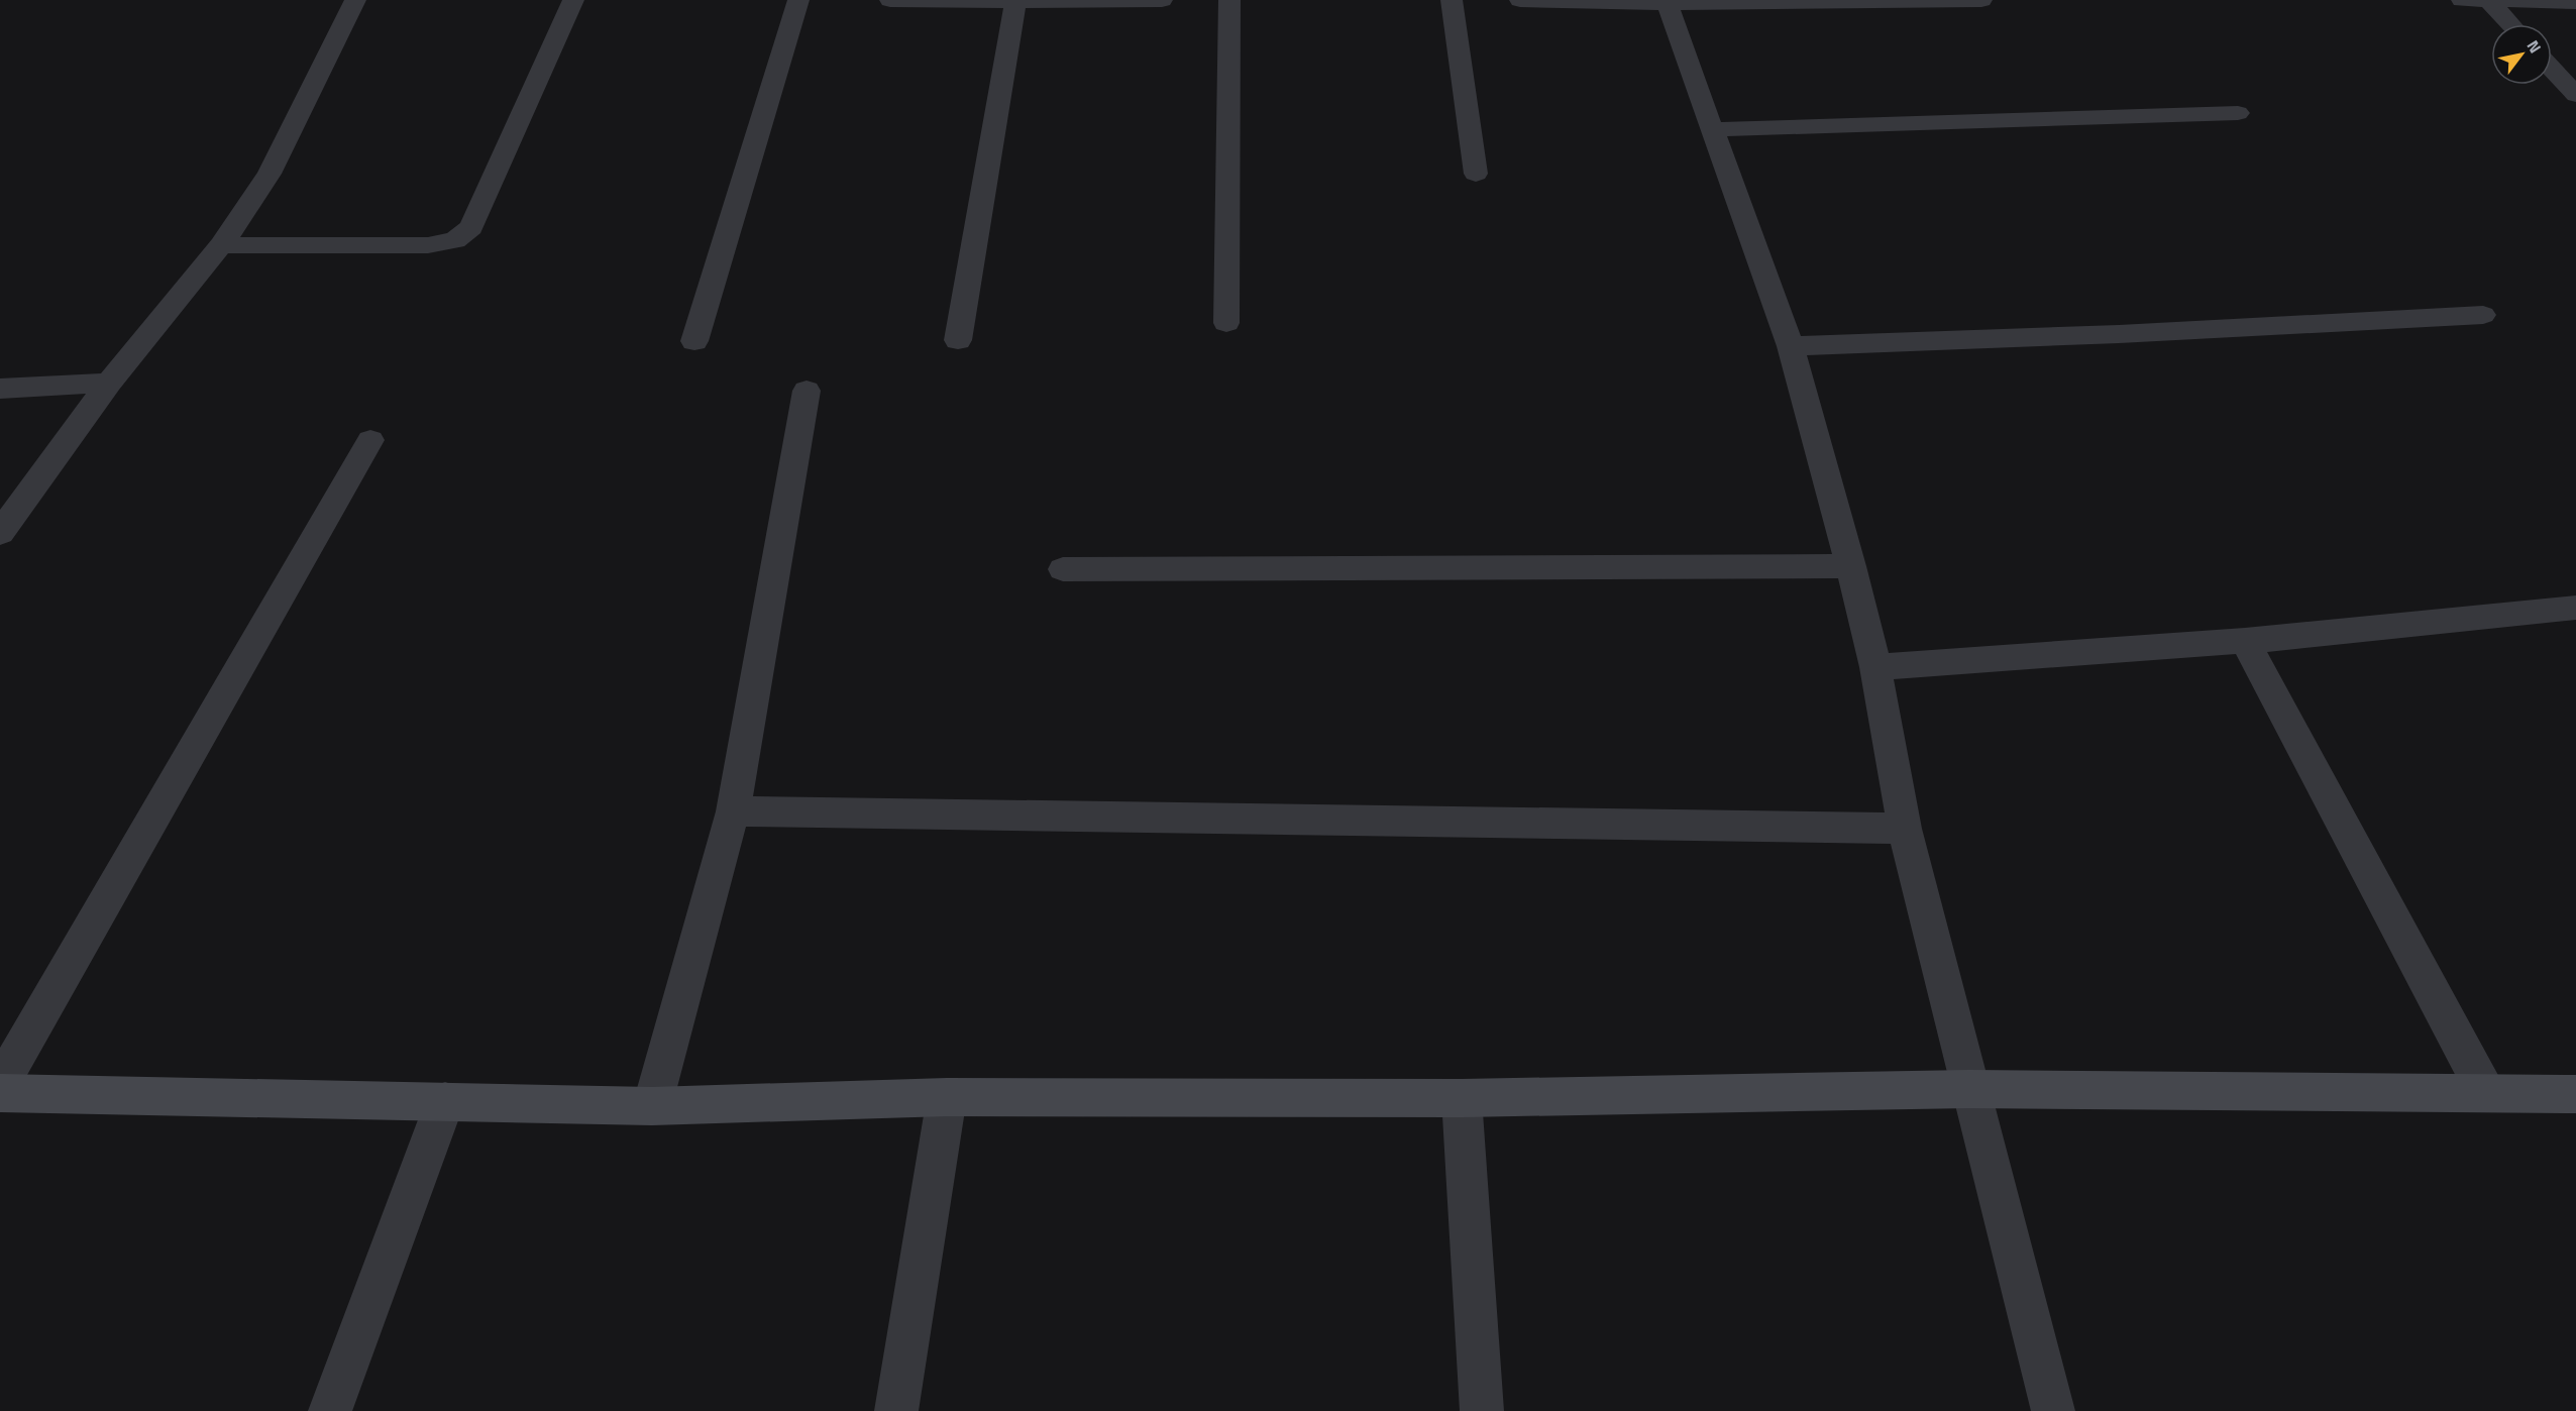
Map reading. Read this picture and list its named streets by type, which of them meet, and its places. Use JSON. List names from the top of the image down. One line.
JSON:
{"north":"top right"}
